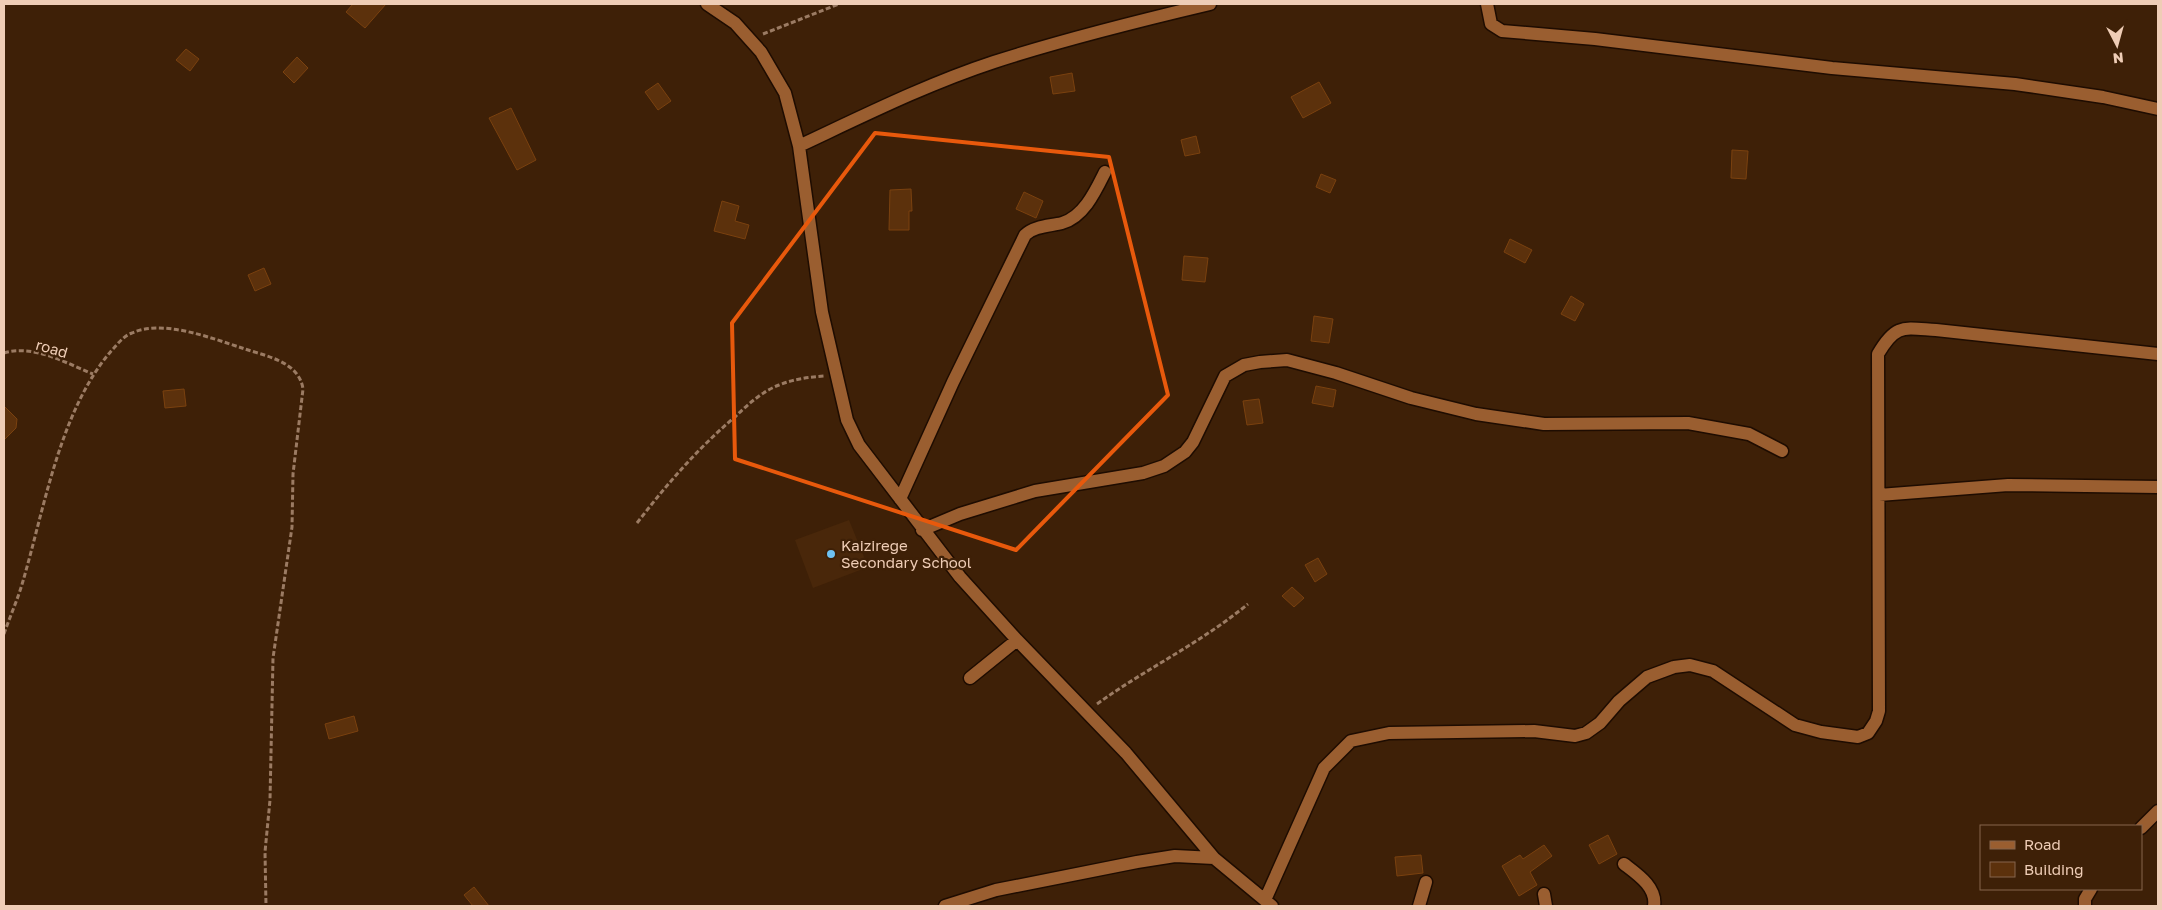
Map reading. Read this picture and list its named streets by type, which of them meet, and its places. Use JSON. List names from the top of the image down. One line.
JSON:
{"streets":{"path":["road"]},"places":["Kaizirege Secondary School"],"legend":["Road","Building"],"north":"bottom"}
